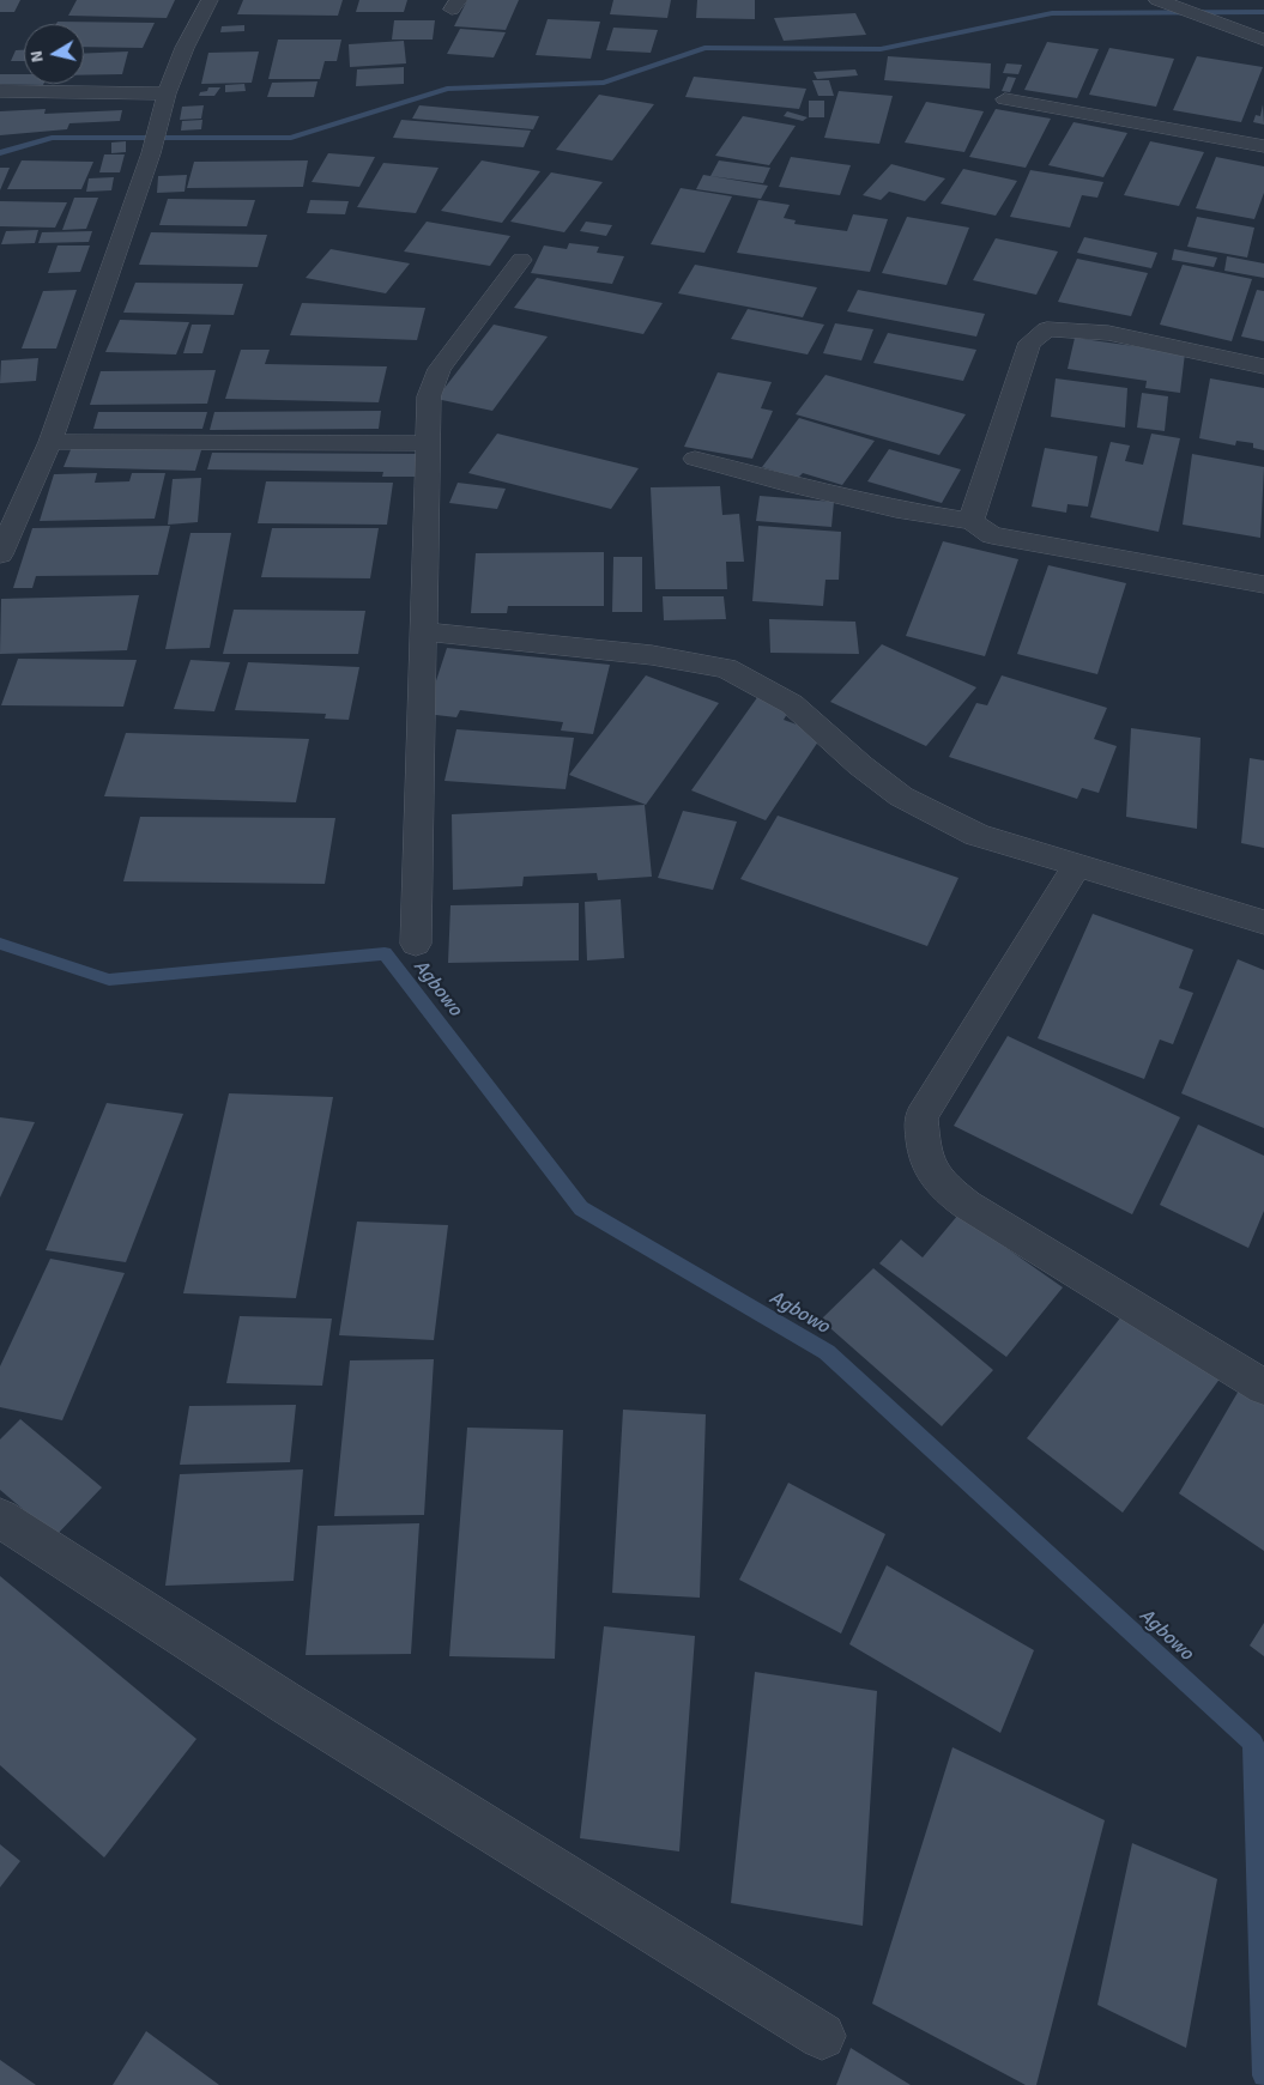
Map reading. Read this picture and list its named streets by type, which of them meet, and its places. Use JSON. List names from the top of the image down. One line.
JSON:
{"water":["Agbowo"],"north":"left"}
